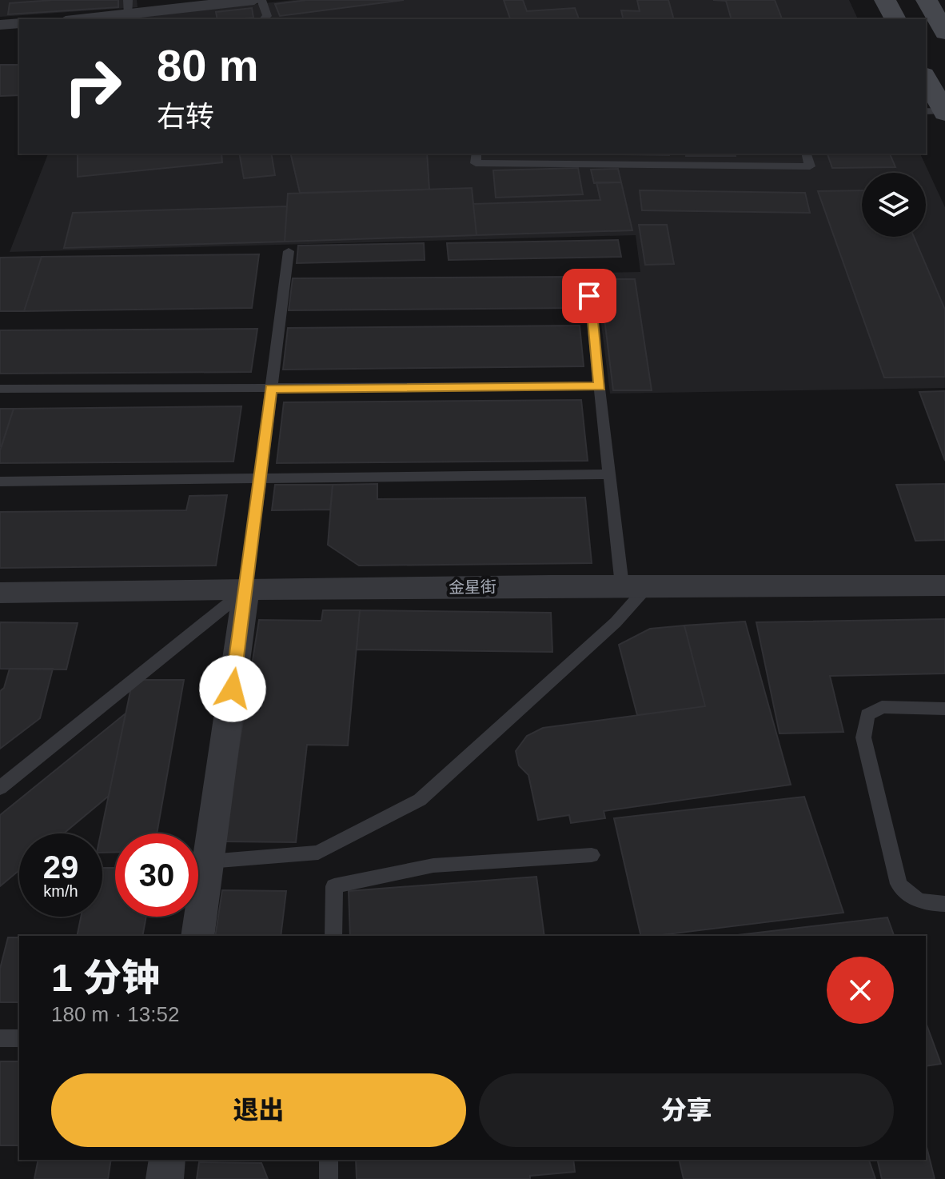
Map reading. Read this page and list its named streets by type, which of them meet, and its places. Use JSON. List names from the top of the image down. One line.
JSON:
{"streets":{"street":["金星街"]},"page":{"turn":["80 m","右转"],"speed":"29 km/h","limit":"30","heading":["1 分钟","180 m · 13:52"],"buttons":["退出","分享"]}}
